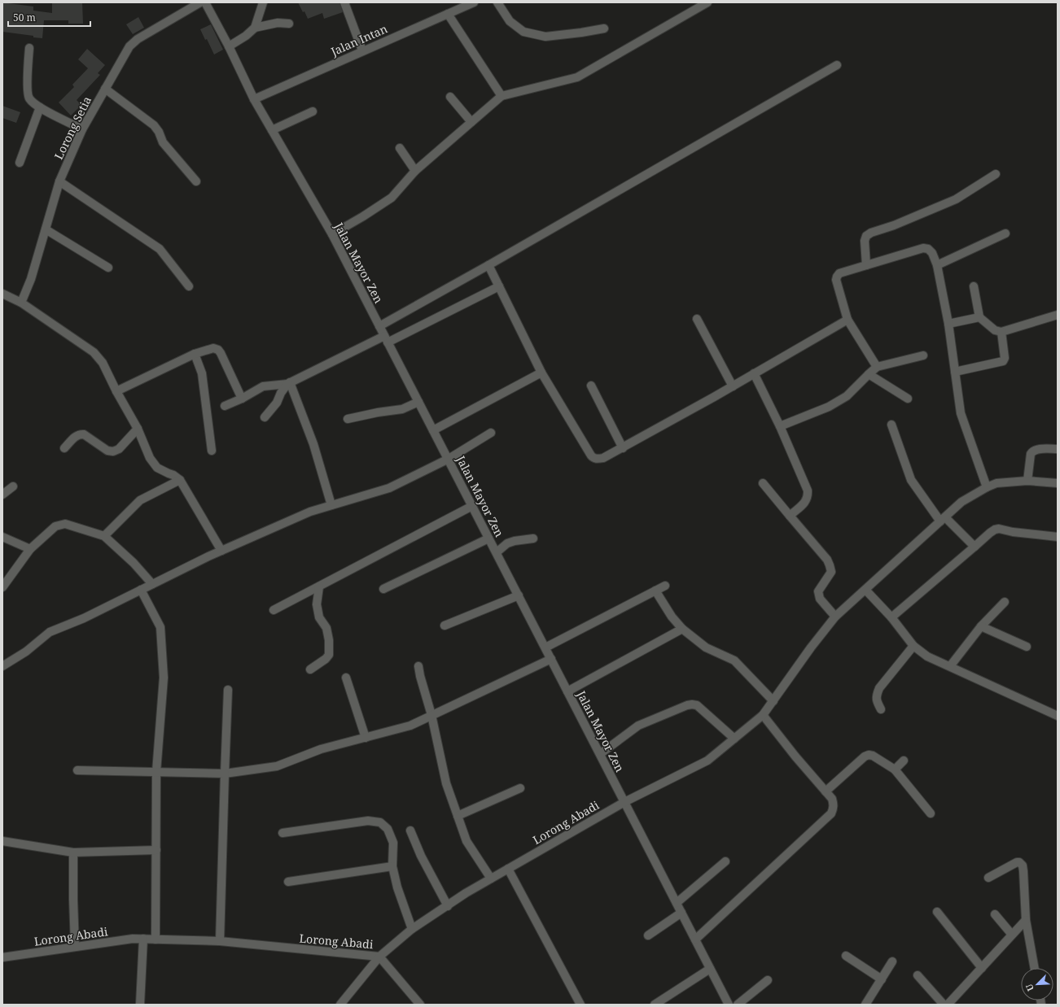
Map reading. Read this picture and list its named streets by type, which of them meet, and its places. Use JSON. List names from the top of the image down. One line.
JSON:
{"streets":{"street":["Jalan Intan","Lorong Setia","Jalan Mayor Zen","Lorong Abadi"]},"crossings":[["Jalan Intan","Jalan Mayor Zen"],["Jalan Mayor Zen","Lorong Abadi"]],"scale_bar":"50 m","north":"bottom left"}
